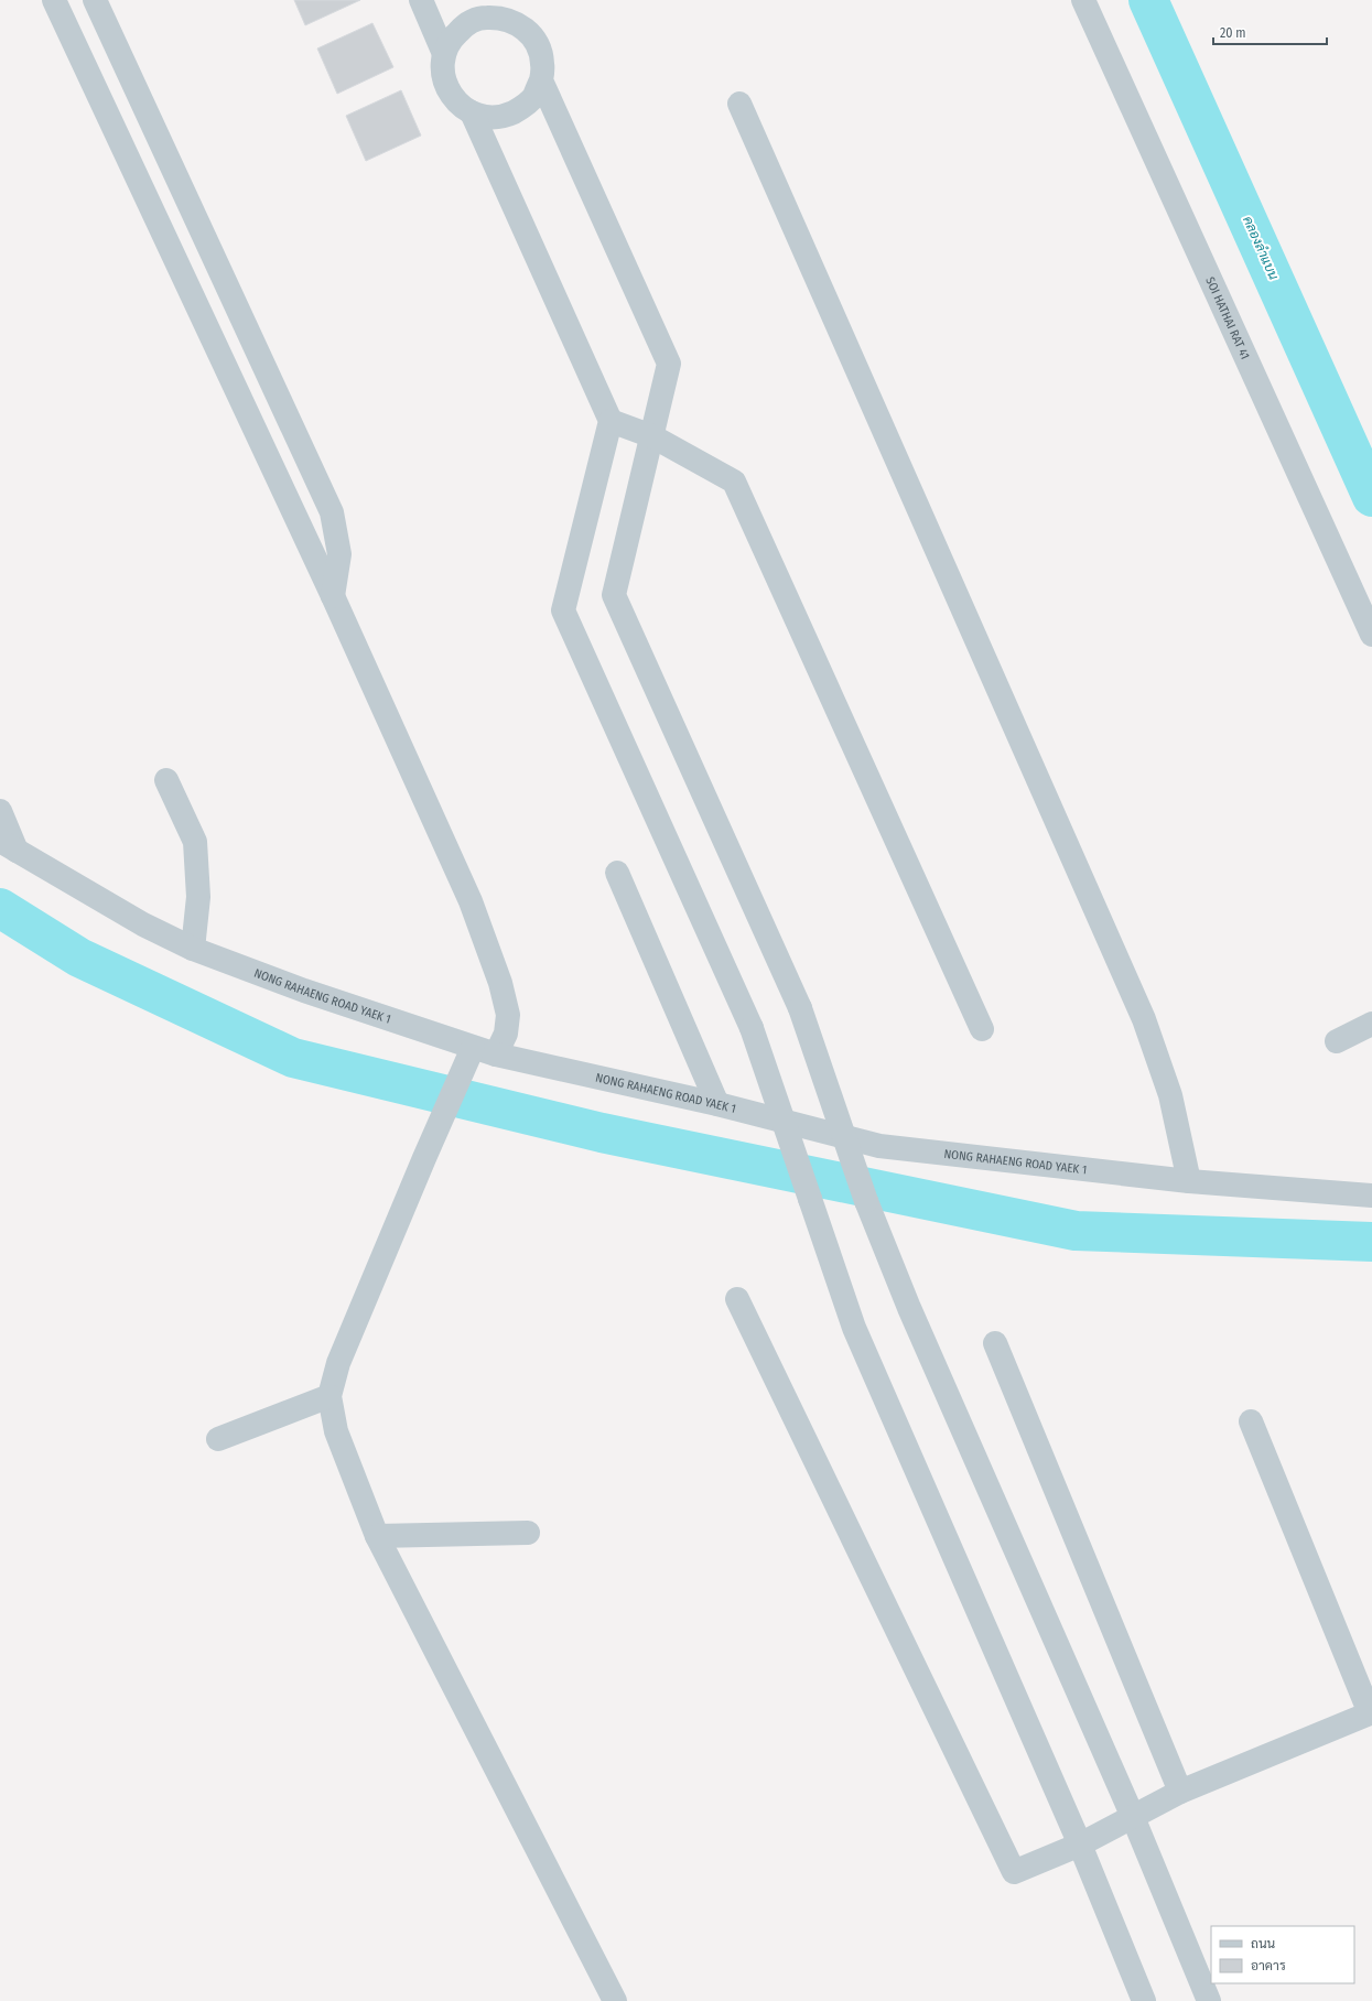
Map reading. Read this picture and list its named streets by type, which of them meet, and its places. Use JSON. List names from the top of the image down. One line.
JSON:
{"streets":{"street":["SOI HATHAI RAT 41","NONG RAHAENG ROAD YAEK 1"]},"water":["คลองลำแบน"],"legend":["ถนน","อาคาร"],"scale_bar":"20 m"}
